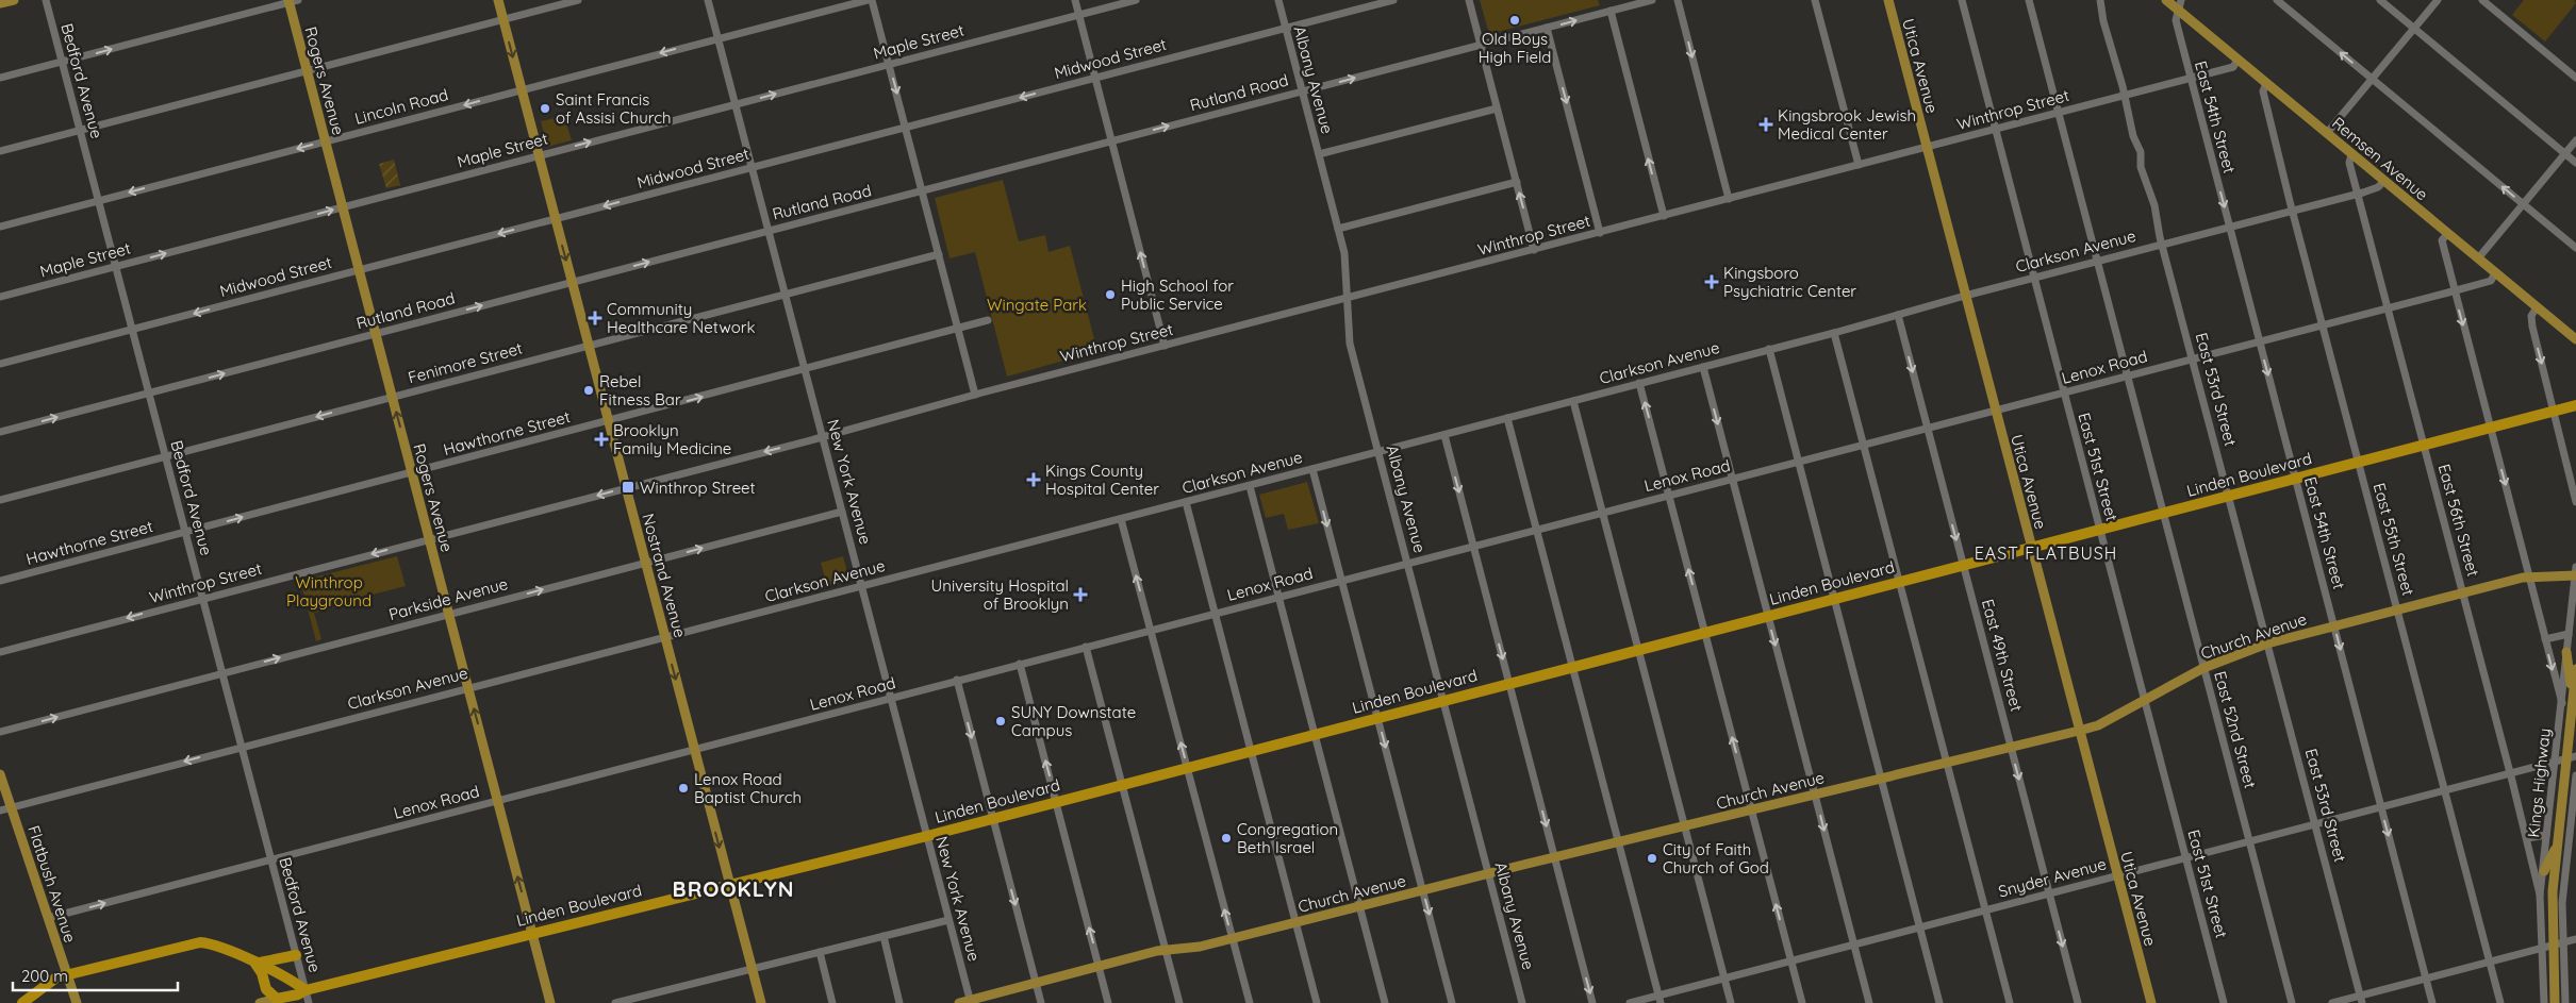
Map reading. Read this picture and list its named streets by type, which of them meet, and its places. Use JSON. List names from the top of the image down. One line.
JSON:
{"streets":{"highway":["Linden Boulevard"],"main road":["Utica Avenue","Rogers Avenue","Remsen Avenue","Nostrand Avenue","Church Avenue","Kings Highway","Flatbush Avenue"],"street":["Maple Street","Midwood Street","Albany Avenue","Bedford Avenue","Rutland Road","Lincoln Road","Winthrop Street","East 54th Street","Clarkson Avenue","Fenimore Street","Lenox Road","East 53rd Street","Hawthorne Street","East 51st Street","New York Avenue","East 56th Street","East 55th Street","Parkside Avenue","East 49th Street","East 52nd Street","Snyder Avenue"]},"crossings":[["Maple Street","Bedford Avenue"],["Maple Street","Rogers Avenue"],["Maple Street","New York Avenue"],["Maple Street","Nostrand Avenue"],["Midwood Street","Albany Avenue"],["Midwood Street","Bedford Avenue"],["Midwood Street","Rogers Avenue"],["Midwood Street","New York Avenue"],["Midwood Street","Nostrand Avenue"],["Utica Avenue","Winthrop Street"],["Utica Avenue","Clarkson Avenue"],["Utica Avenue","Lenox Road"],["Utica Avenue","Linden Boulevard"],["Utica Avenue","Church Avenue"],["Utica Avenue","Snyder Avenue"],["Albany Avenue","Rutland Road"],["Albany Avenue","Winthrop Street"],["Albany Avenue","Clarkson Avenue"],["Albany Avenue","Lenox Road"],["Albany Avenue","Linden Boulevard"],["Albany Avenue","Church Avenue"],["Bedford Avenue","Rutland Road"],["Bedford Avenue","Lincoln Road"],["Bedford Avenue","Winthrop Street"],["Bedford Avenue","Clarkson Avenue"],["Bedford Avenue","Fenimore Street"],["Bedford Avenue","Lenox Road"],["Bedford Avenue","Hawthorne Street"],["Bedford Avenue","Linden Boulevard"],["Bedford Avenue","Parkside Avenue"],["Rogers Avenue","Rutland Road"],["Rogers Avenue","Lincoln Road"],["Rogers Avenue","Winthrop Street"],["Rogers Avenue","Clarkson Avenue"],["Rogers Avenue","Fenimore Street"],["Rogers Avenue","Lenox Road"],["Rogers Avenue","Hawthorne Street"],["Rogers Avenue","Linden Boulevard"],["Rogers Avenue","Parkside Avenue"],["Rutland Road","New York Avenue"],["Rutland Road","Nostrand Avenue"],["Lincoln Road","New York Avenue"],["Lincoln Road","Nostrand Avenue"],["Winthrop Street","East 54th Street"],["Winthrop Street","Remsen Avenue"],["Winthrop Street","East 53rd Street"],["Winthrop Street","East 51st Street"],["Winthrop Street","New York Avenue"],["Winthrop Street","Nostrand Avenue"],["Winthrop Street","East 52nd Street"],["East 54th Street","Remsen Avenue"],["East 54th Street","Clarkson Avenue"],["East 54th Street","Lenox Road"],["East 54th Street","Linden Boulevard"],["East 54th Street","Church Avenue"],["East 54th Street","Snyder Avenue"],["Remsen Avenue","Clarkson Avenue"],["Remsen Avenue","Lenox Road"],["Remsen Avenue","East 56th Street"],["Remsen Avenue","East 55th Street"],["Clarkson Avenue","East 53rd Street"],["Clarkson Avenue","East 51st Street"],["Clarkson Avenue","New York Avenue"],["Clarkson Avenue","East 56th Street"],["Clarkson Avenue","East 55th Street"],["Clarkson Avenue","Nostrand Avenue"],["Clarkson Avenue","East 49th Street"],["Clarkson Avenue","East 52nd Street"],["Clarkson Avenue","Flatbush Avenue"],["Fenimore Street","New York Avenue"],["Fenimore Street","Nostrand Avenue"],["Lenox Road","East 53rd Street"],["Lenox Road","East 51st Street"],["Lenox Road","New York Avenue"],["Lenox Road","East 56th Street"],["Lenox Road","East 55th Street"],["Lenox Road","Nostrand Avenue"],["Lenox Road","East 49th Street"],["Lenox Road","East 52nd Street"],["Lenox Road","Flatbush Avenue"],["East 53rd Street","Linden Boulevard"],["East 53rd Street","Church Avenue"],["East 53rd Street","Snyder Avenue"],["Hawthorne Street","New York Avenue"],["Hawthorne Street","Nostrand Avenue"],["East 51st Street","Linden Boulevard"],["East 51st Street","Church Avenue"],["East 51st Street","Snyder Avenue"],["Linden Boulevard","New York Avenue"],["Linden Boulevard","East 56th Street"],["Linden Boulevard","East 55th Street"],["Linden Boulevard","Nostrand Avenue"],["Linden Boulevard","East 49th Street"],["Linden Boulevard","East 52nd Street"],["New York Avenue","Parkside Avenue"],["New York Avenue","Church Avenue"],["East 56th Street","Church Avenue"],["East 56th Street","Kings Highway"],["East 56th Street","Snyder Avenue"],["East 55th Street","Church Avenue"],["East 55th Street","Snyder Avenue"],["Nostrand Avenue","Parkside Avenue"],["Church Avenue","East 49th Street"],["Church Avenue","East 52nd Street"],["Church Avenue","Kings Highway"],["East 49th Street","Snyder Avenue"],["East 52nd Street","Snyder Avenue"],["Kings Highway","Snyder Avenue"]],"one_way":["Maple Street","Midwood Street","Rutland Road","Lincoln Road","Winthrop Street","East 54th Street","Hawthorne Street","Nostrand Avenue","Parkside Avenue"],"districts":["EAST FLATBUSH","BROOKLYN"],"parks":["Wingate Park","Winthrop Playground"],"places":{"other":["Old Boys High Field","Saint Francis of Assisi Church","High School for Public Service","Rebel Fitness Bar","SUNY Downstate Campus","Lenox Road Baptist Church","Congregation Beth Israel","City of Faith Church of God"],"health":["Kingsbrook Jewish Medical Center","Kingsboro Psychiatric Center","Community Healthcare Network","Brooklyn Family Medicine","Kings County Hospital Center","University Hospital of Brooklyn"],"transit":["Winthrop Street"]},"scale_bar":"200 m"}
